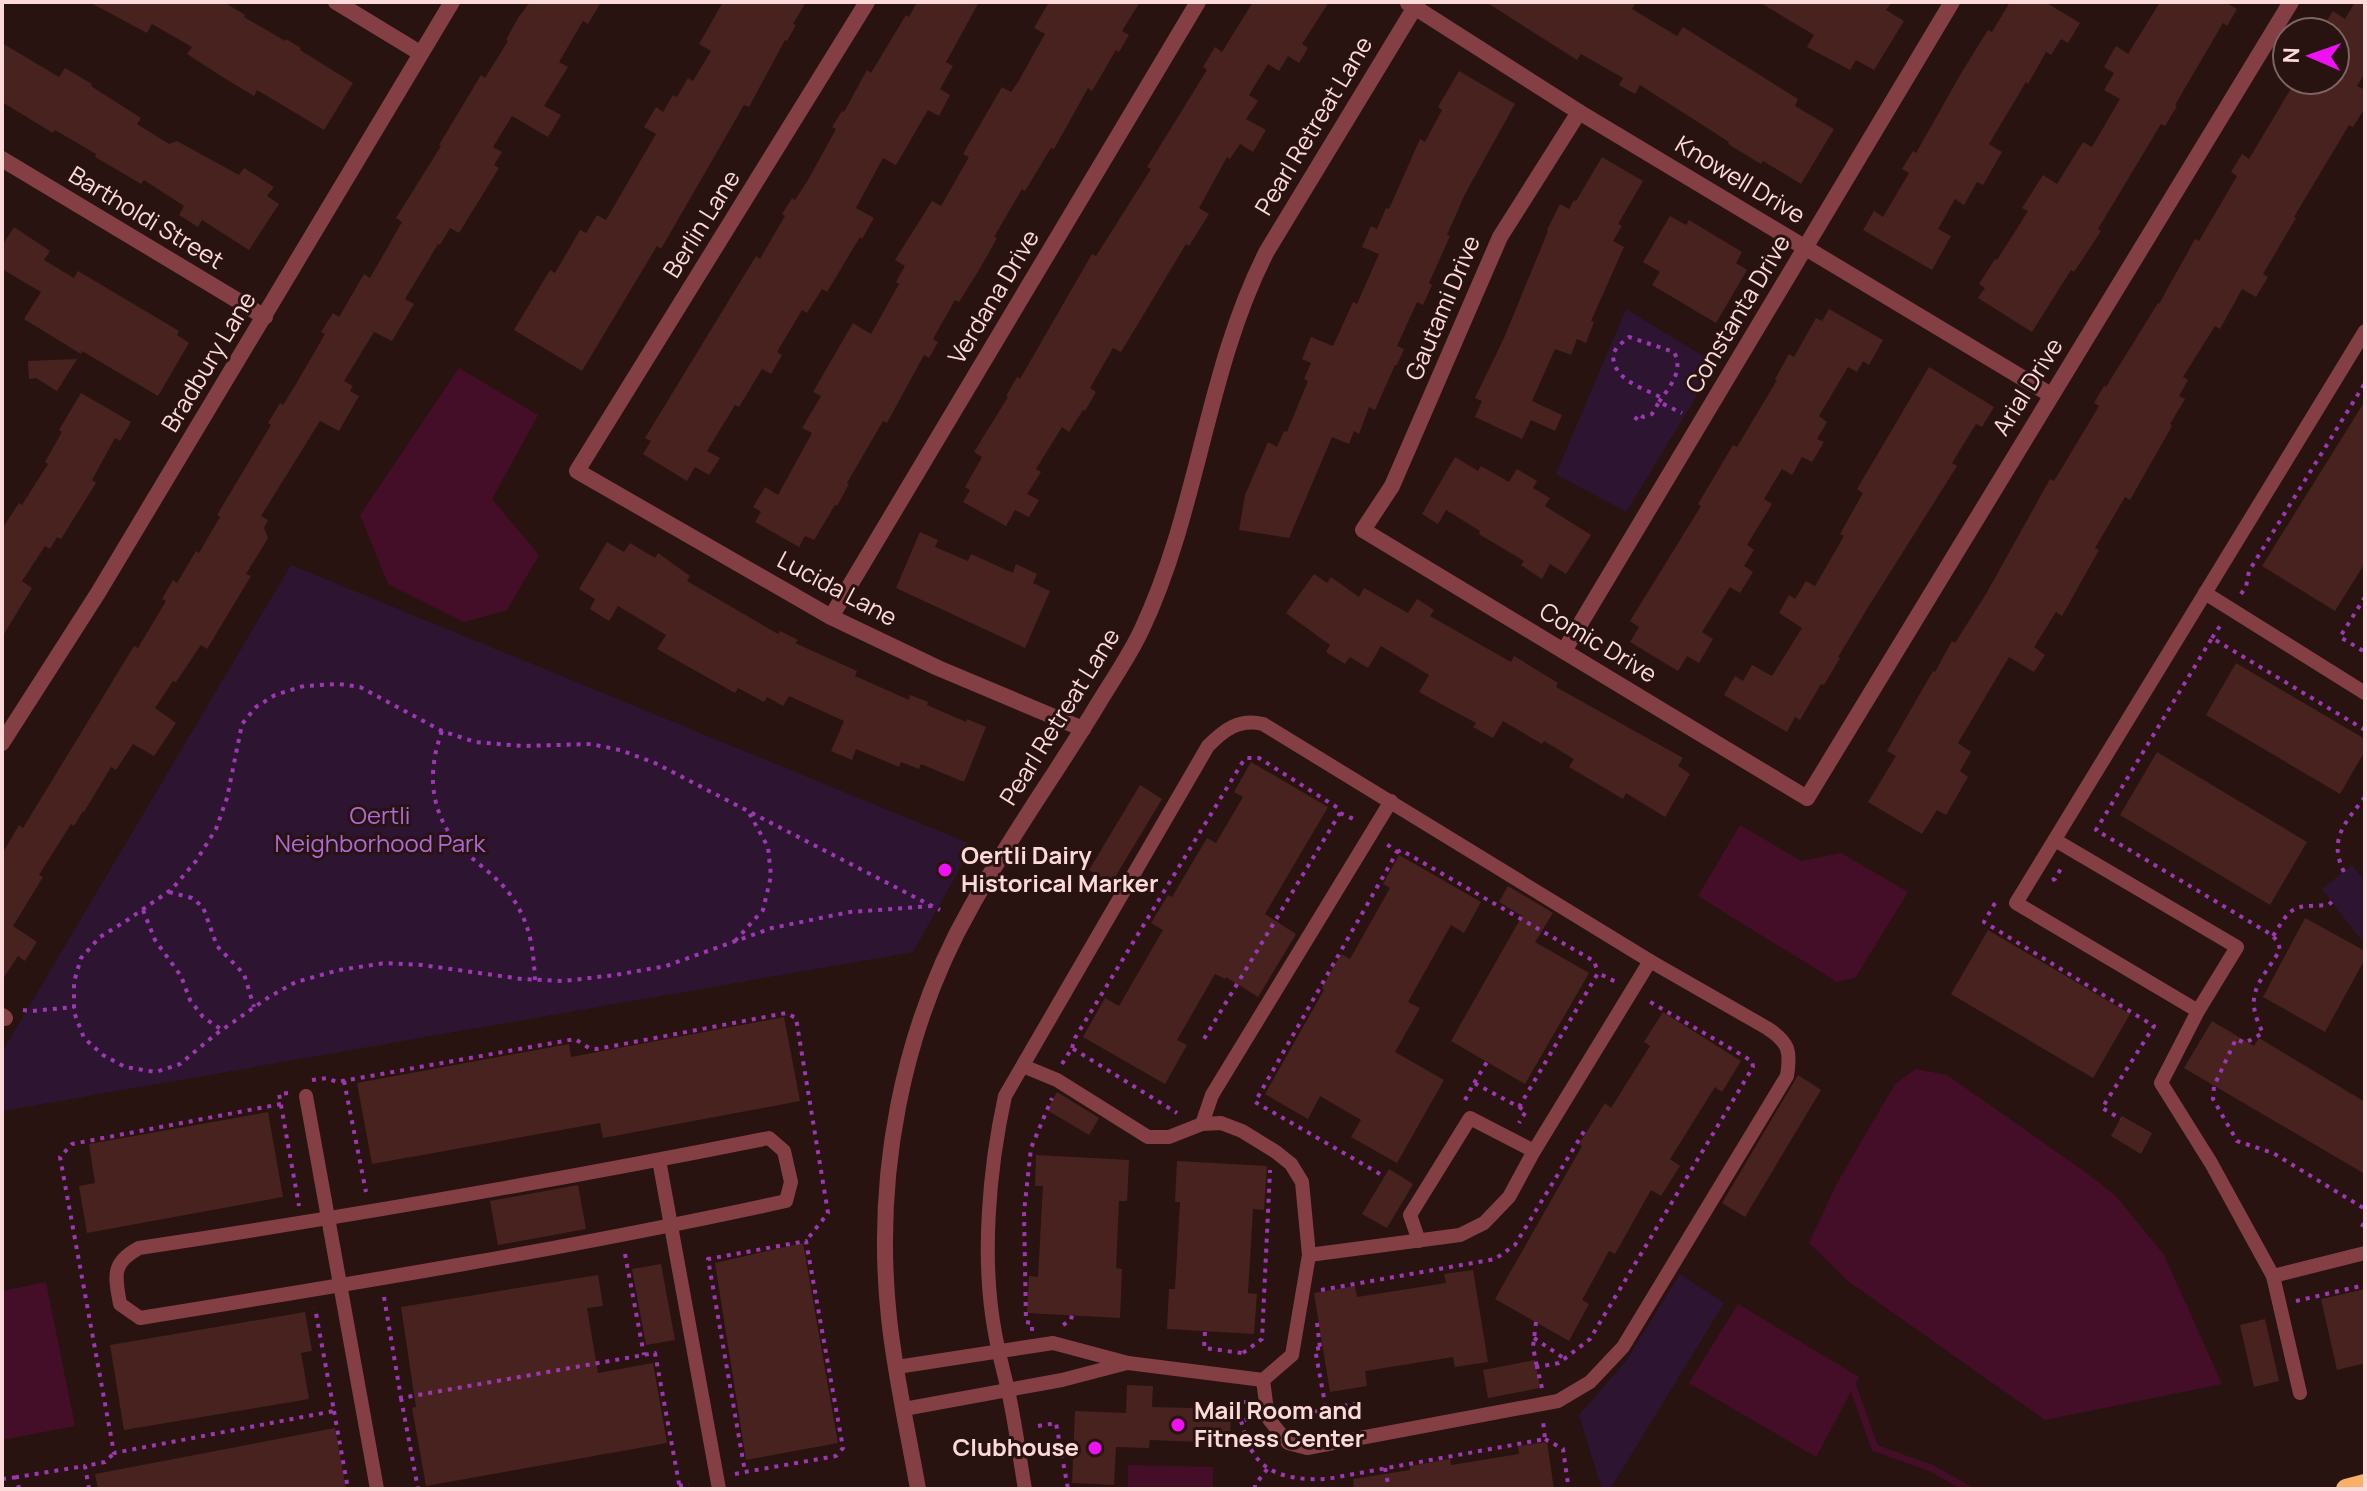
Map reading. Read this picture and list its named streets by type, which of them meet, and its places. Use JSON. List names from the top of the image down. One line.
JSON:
{"streets":{"street":["Pearl Retreat Lane","Knowell Drive","Bartholdi Street","Berlin Lane","Verdana Drive","Gautami Drive","Constanta Drive","Bradbury Lane","Arial Drive","Lucida Lane","Comic Drive"]},"crossings":[["Pearl Retreat Lane","Knowell Drive"],["Pearl Retreat Lane","Lucida Lane"],["Knowell Drive","Gautami Drive"],["Knowell Drive","Constanta Drive"],["Knowell Drive","Arial Drive"],["Bartholdi Street","Bradbury Lane"],["Berlin Lane","Lucida Lane"],["Verdana Drive","Lucida Lane"],["Gautami Drive","Comic Drive"],["Constanta Drive","Comic Drive"],["Arial Drive","Comic Drive"]],"parks":["Oertli Neighborhood Park"],"places":["Oertli Dairy Historical Marker","Mail Room and Fitness Center","Clubhouse"],"north":"left"}
